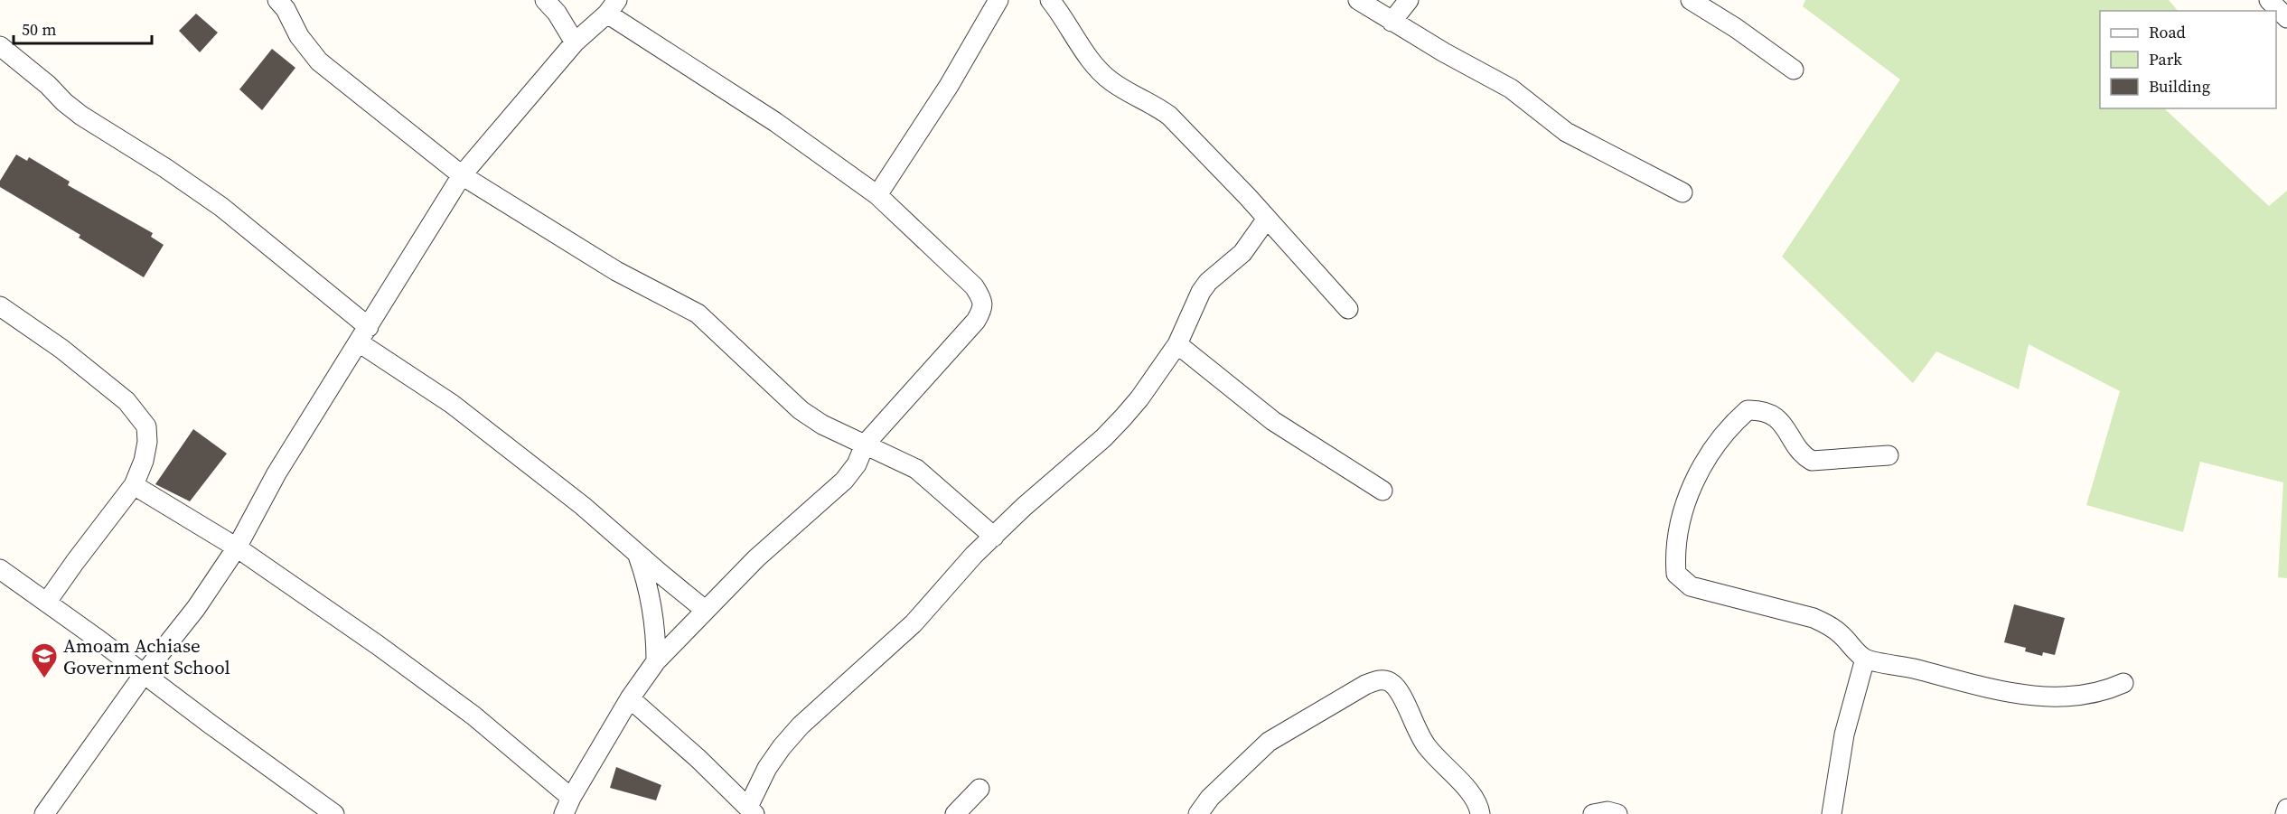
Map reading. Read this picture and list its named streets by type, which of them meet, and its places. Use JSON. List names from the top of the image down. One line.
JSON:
{"places":{"school or university":["Amoam Achiase Government School"]},"legend":["Road","Park","Building"],"scale_bar":"50 m"}
